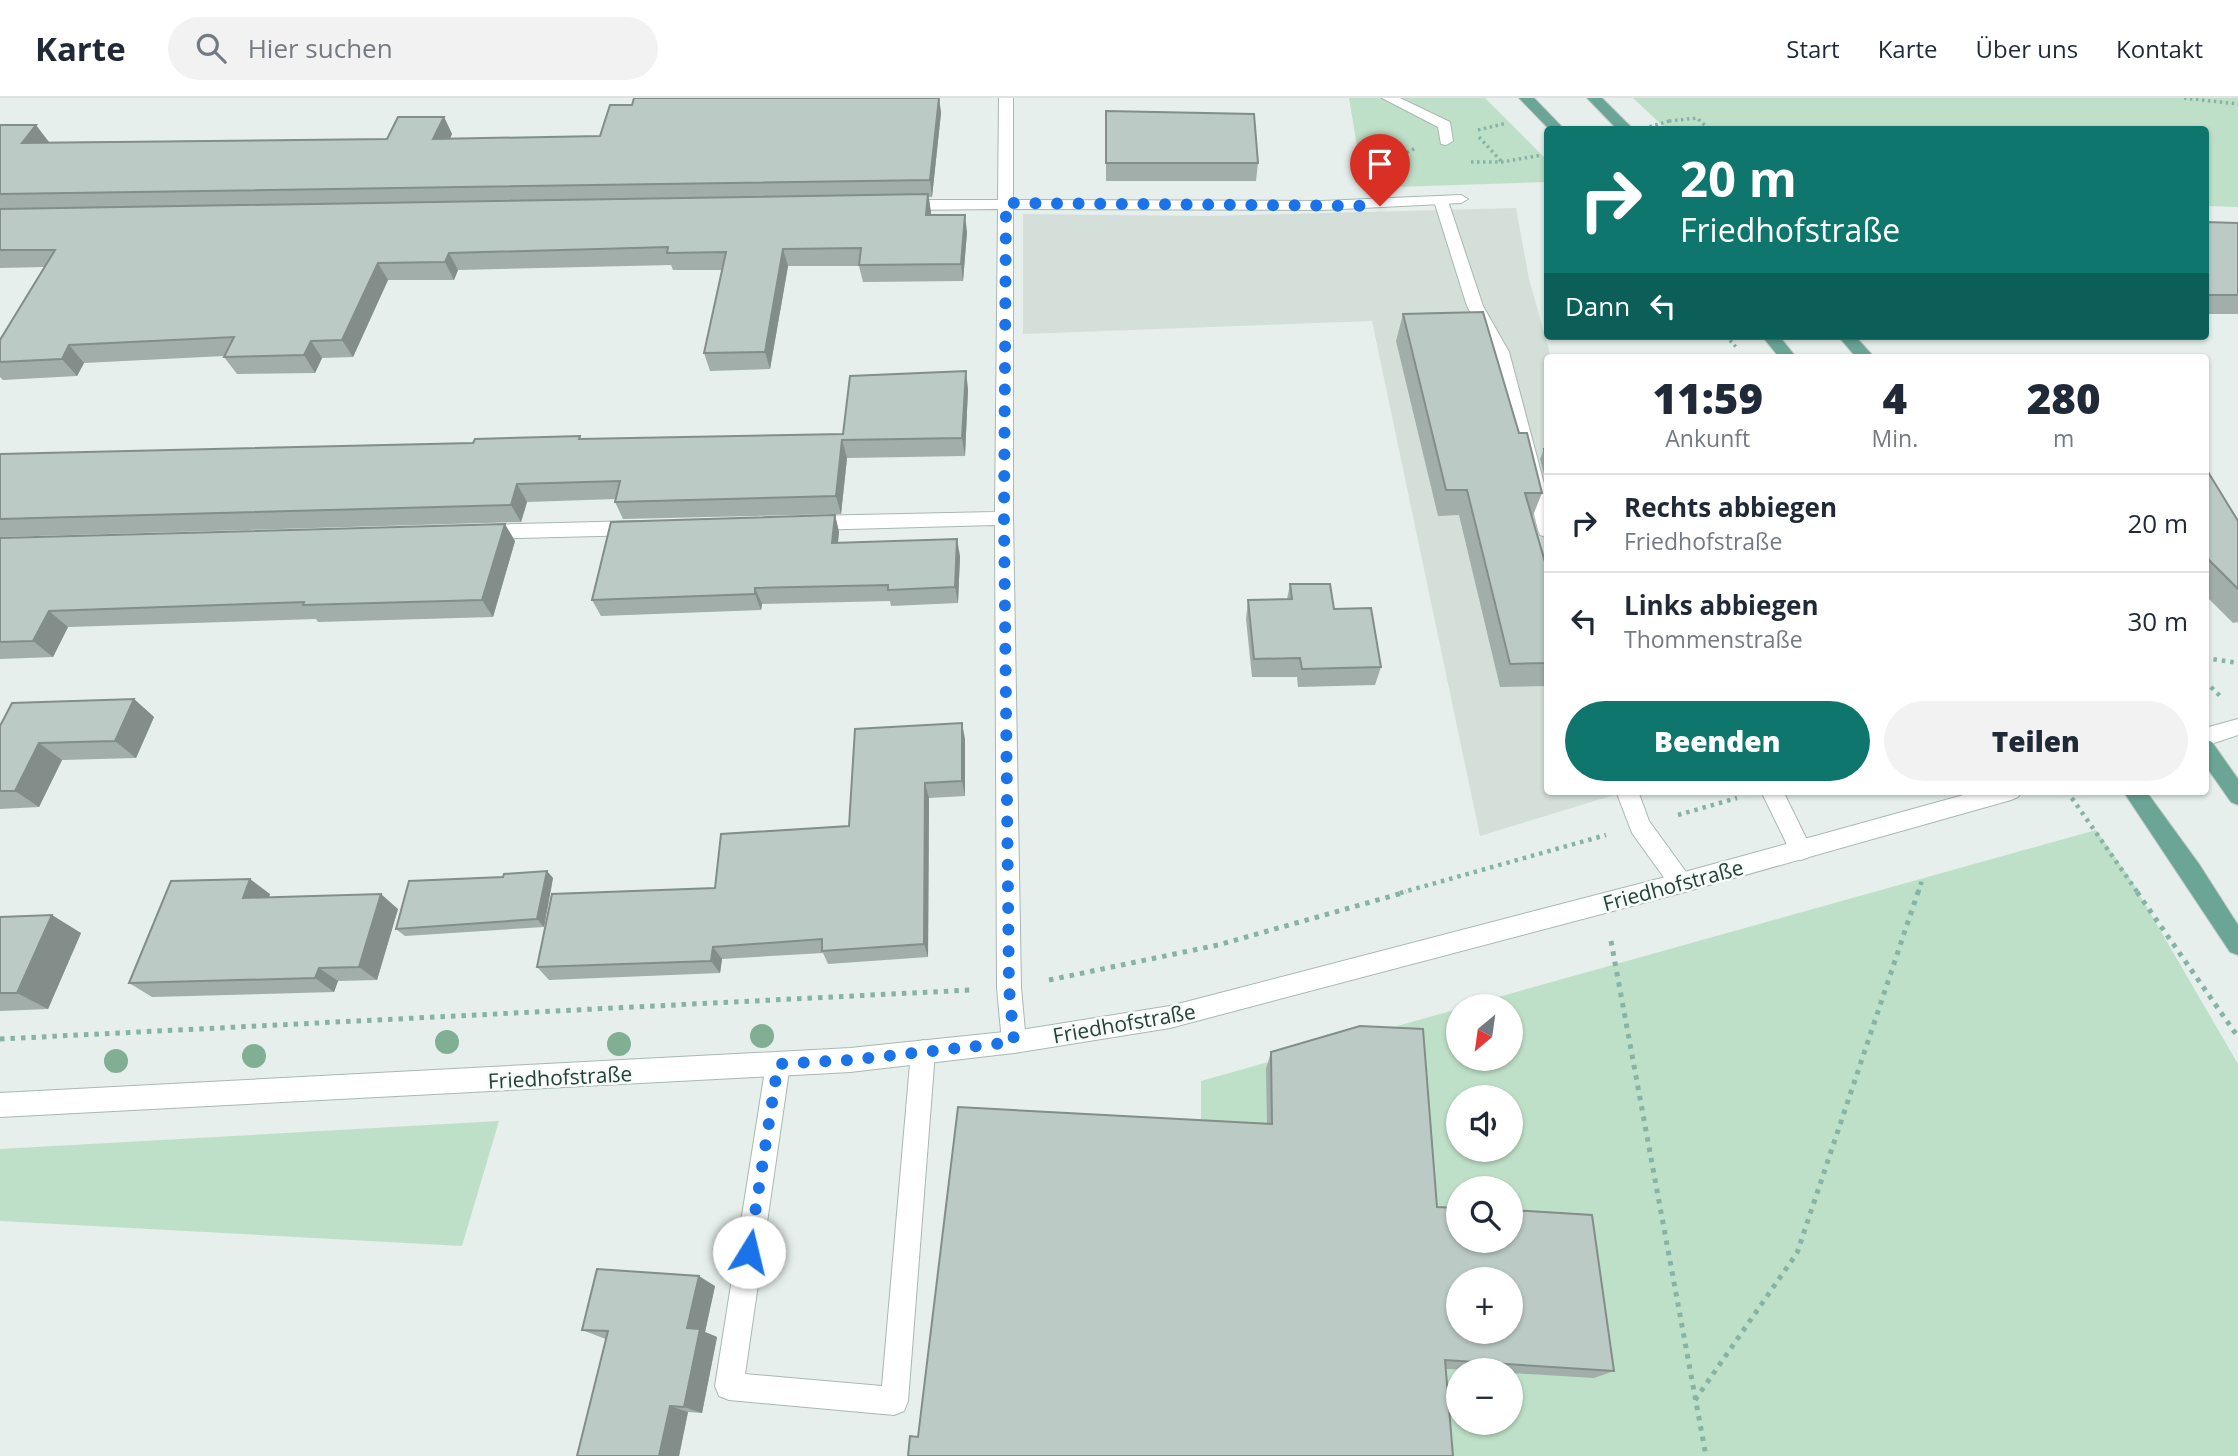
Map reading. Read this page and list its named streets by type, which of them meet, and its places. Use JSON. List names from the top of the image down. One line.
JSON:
{"streets":{"street":["Friedhofstraße"]},"north":"bottom left","page":{"header":"Karte","search":"Hier suchen","nav":["Start","Karte","Über uns","Kontakt"],"turn":["20 m","Friedhofstraße"],"then":"Dann","eta":["11:59","Ankunft","4","Min.","280","m"],"list":[{"name":"Rechts abbiegen","note":"Friedhofstraße","value":"20 m"},{"name":"Links abbiegen","note":"Thommenstraße","value":"30 m"}],"buttons":["Beenden","Teilen"],"map_buttons":["+","−"]}}
